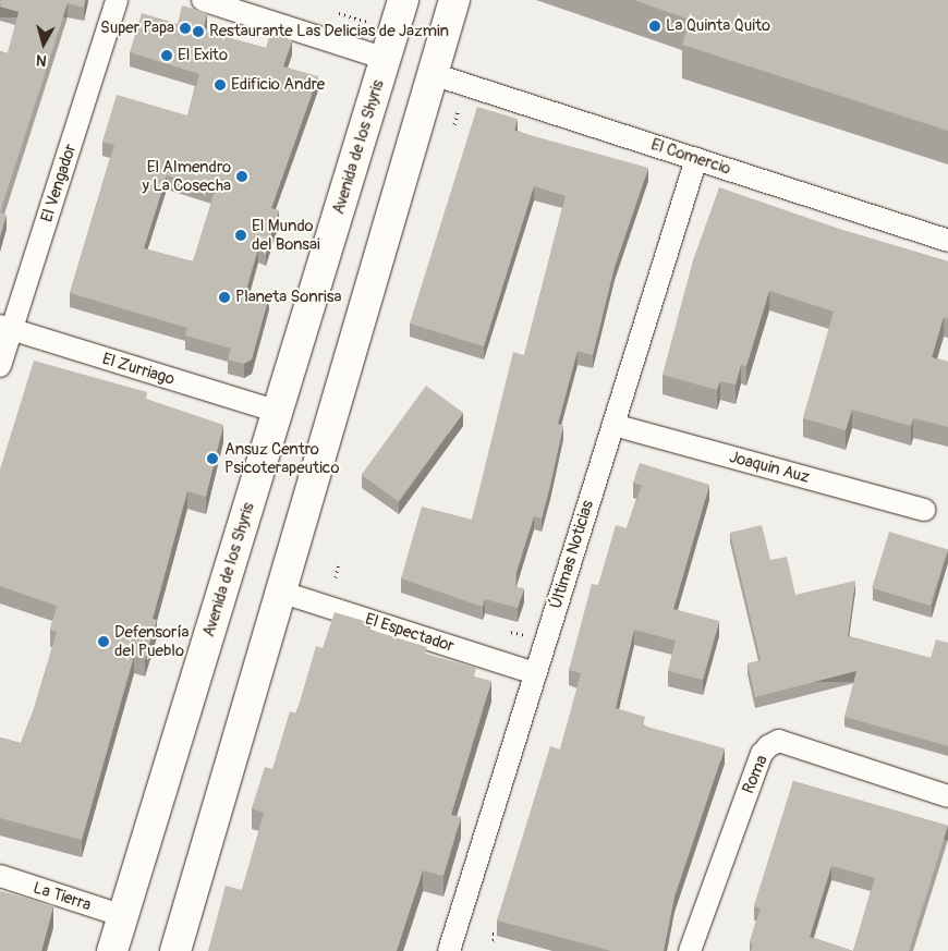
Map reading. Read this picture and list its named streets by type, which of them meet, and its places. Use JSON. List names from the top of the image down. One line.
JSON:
{"streets":{"main road":["Avenida de los Shyris"],"street":["El Comercio","El Vengador","El Zurriago","Joaquin Auz","Últimas Noticias","El Espectador","Roma","La Tierra"]},"crossings":[["Avenida de los Shyris","El Zurriago"],["Avenida de los Shyris","La Tierra"],["El Comercio","Últimas Noticias"],["El Vengador","El Zurriago"],["Joaquin Auz","Últimas Noticias"],["Últimas Noticias","El Espectador"]],"places":["La Quinta Quito","Super Papa","Restaurante Las Delicias de Jazmin","El Exito","Edificio Andre","El Almendro y La Cosecha","El Mundo del Bonsai","Planeta Sonrisa","Ansuz Centro Psicoterapeutico","Defensoría del Pueblo"],"north":"bottom"}
